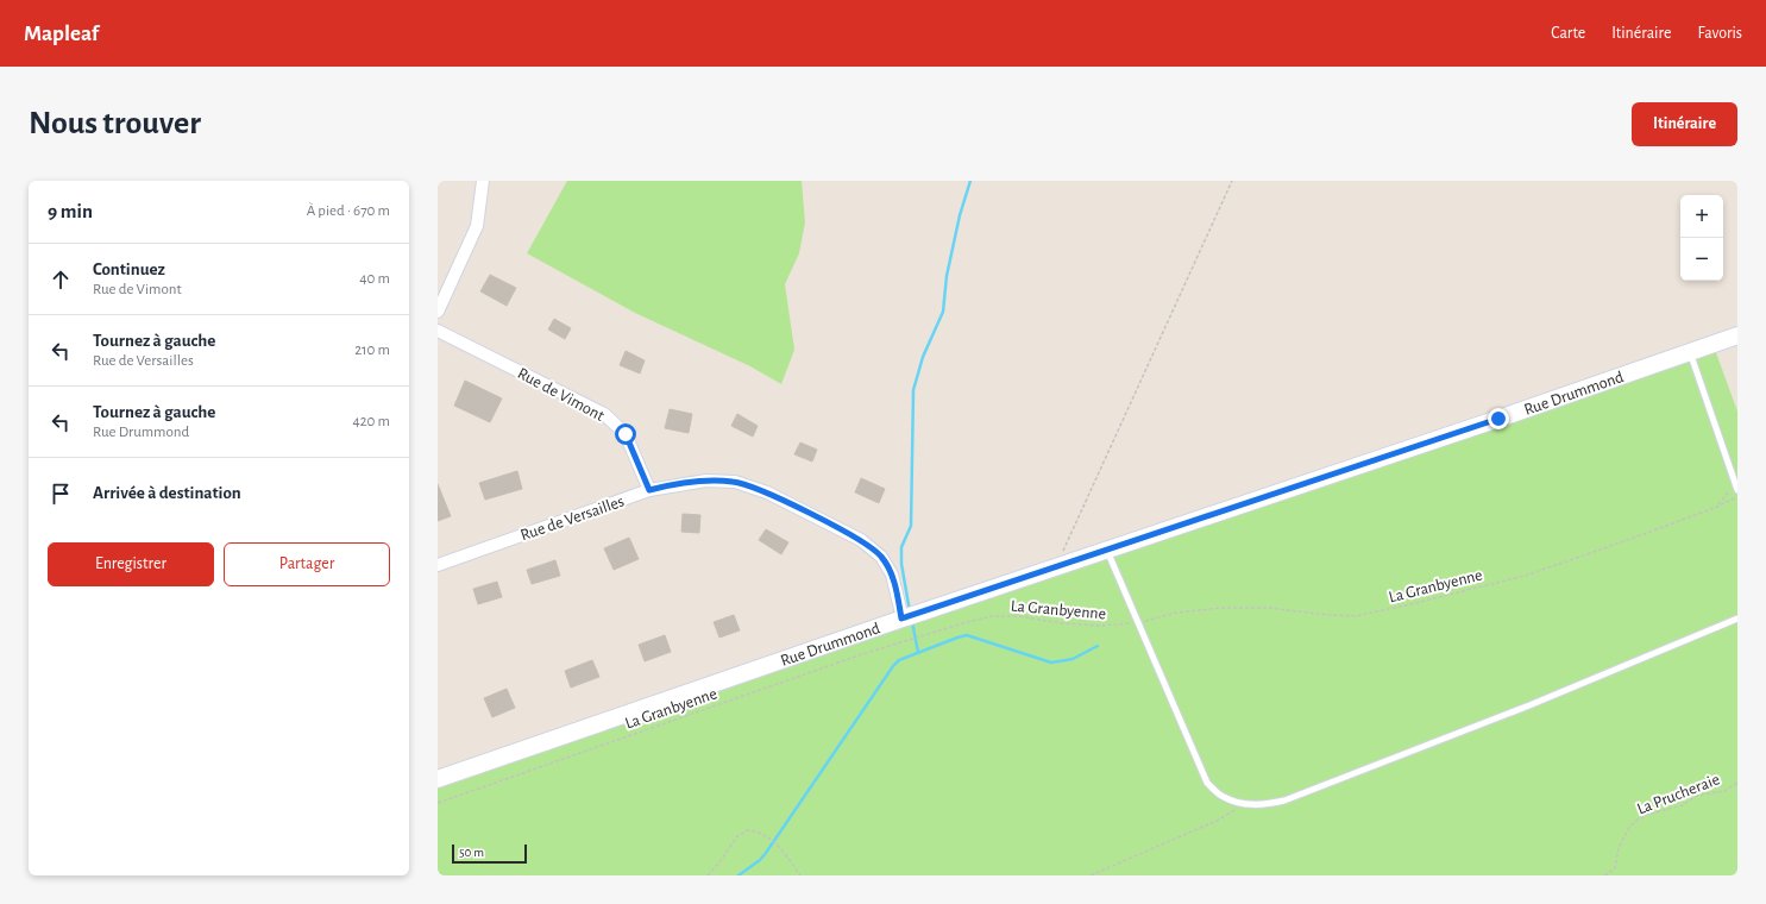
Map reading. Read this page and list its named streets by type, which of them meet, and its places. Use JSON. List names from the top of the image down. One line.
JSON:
{"streets":{"street":["Rue Drummond","Rue de Vimont","Rue de Versailles"],"path":["La Granbyenne","La Prucheraie"]},"crossings":[["Rue Drummond","Rue de Versailles"],["Rue de Vimont","Rue de Versailles"]],"scale_bar":"50 m","page":{"header":"Mapleaf","nav":["Carte","Itinéraire","Favoris"],"buttons":["Itinéraire",["Enregistrer","Partager"]],"title":"Nous trouver","heading":["9 min","À pied · 670 m"],"map_buttons":["+","−"],"list":[["Continuez","Rue de Vimont","40 m"],["Tournez à gauche","Rue de Versailles","210 m"],["Tournez à gauche","Rue Drummond","420 m"],"Arrivée à destination"],"scale":"50 m"}}
